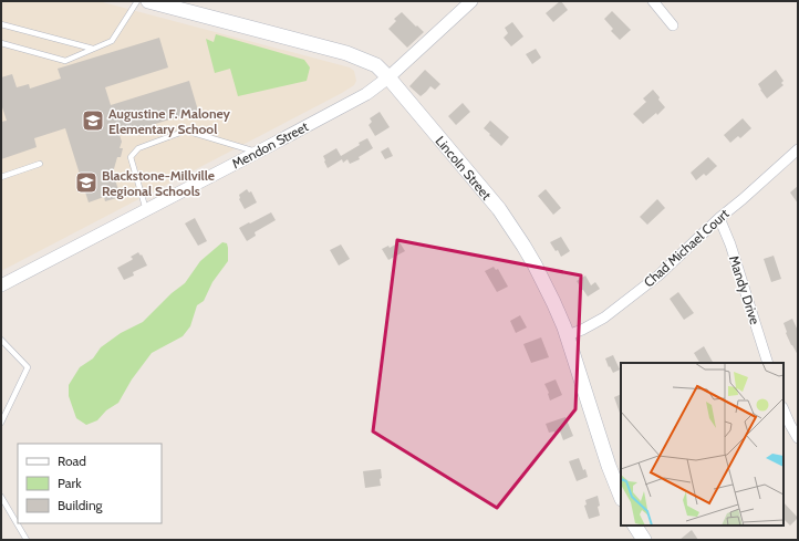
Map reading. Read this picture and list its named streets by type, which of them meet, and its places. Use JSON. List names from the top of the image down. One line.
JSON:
{"streets":{"main road":["Lincoln Street"],"street":["Mendon Street","Chad Michael Court","Mandy Drive"]},"crossings":[["Mendon Street","Lincoln Street"],["Lincoln Street","Chad Michael Court"],["Chad Michael Court","Mandy Drive"]],"places":{"school or university":["Augustine F. Maloney Elementary School","Blackstone-Millville Regional Schools"]},"legend":["Road","Park","Building"]}
